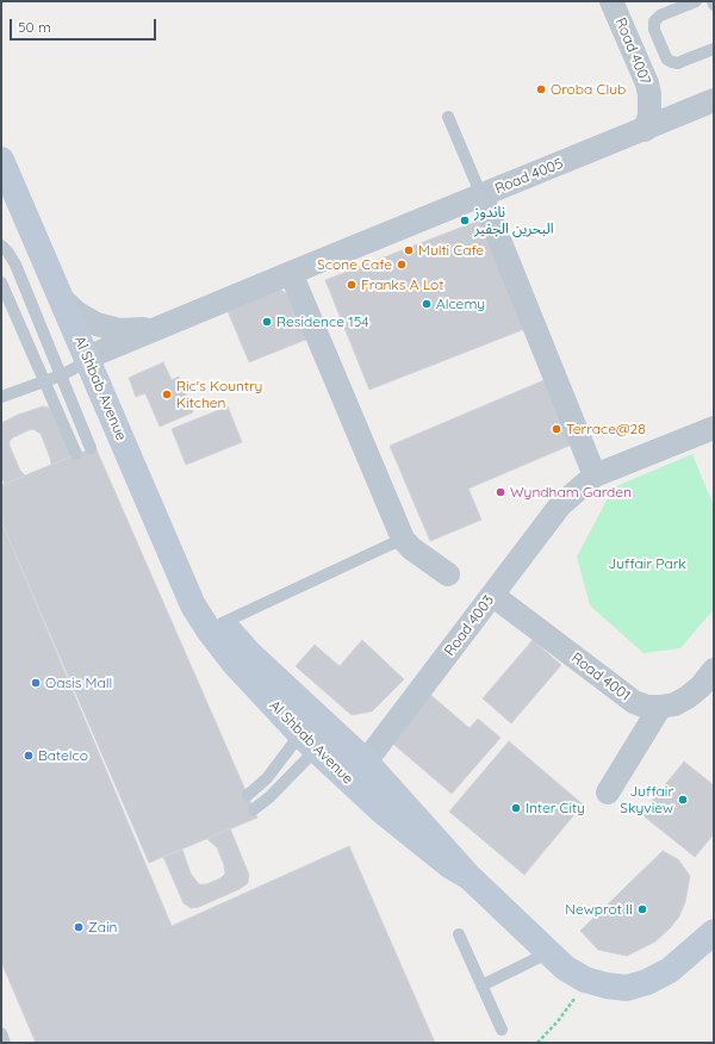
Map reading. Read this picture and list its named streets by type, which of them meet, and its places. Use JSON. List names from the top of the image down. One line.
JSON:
{"streets":{"street":["Road 4007","Road 4005","Al Shbab Avenue","Road 4003","Road 4001"]},"crossings":[["Road 4007","Road 4005"],["Road 4005","Al Shbab Avenue"],["Al Shbab Avenue","Road 4003"],["Road 4003","Road 4001"]],"parks":["Juffair Park"],"places":["Oroba Club","ناندوز البحرين الجفير","Multi Cafe","Scone Cafe","Franks A Lot","Alcemy","Residence 154","Ric's Kountry Kitchen","Terrace@28","Wyndham Garden","Oasis Mall","Batelco","Juffair Skyview","Inter City","Newprot II","Zain"],"scale_bar":"50 m"}
